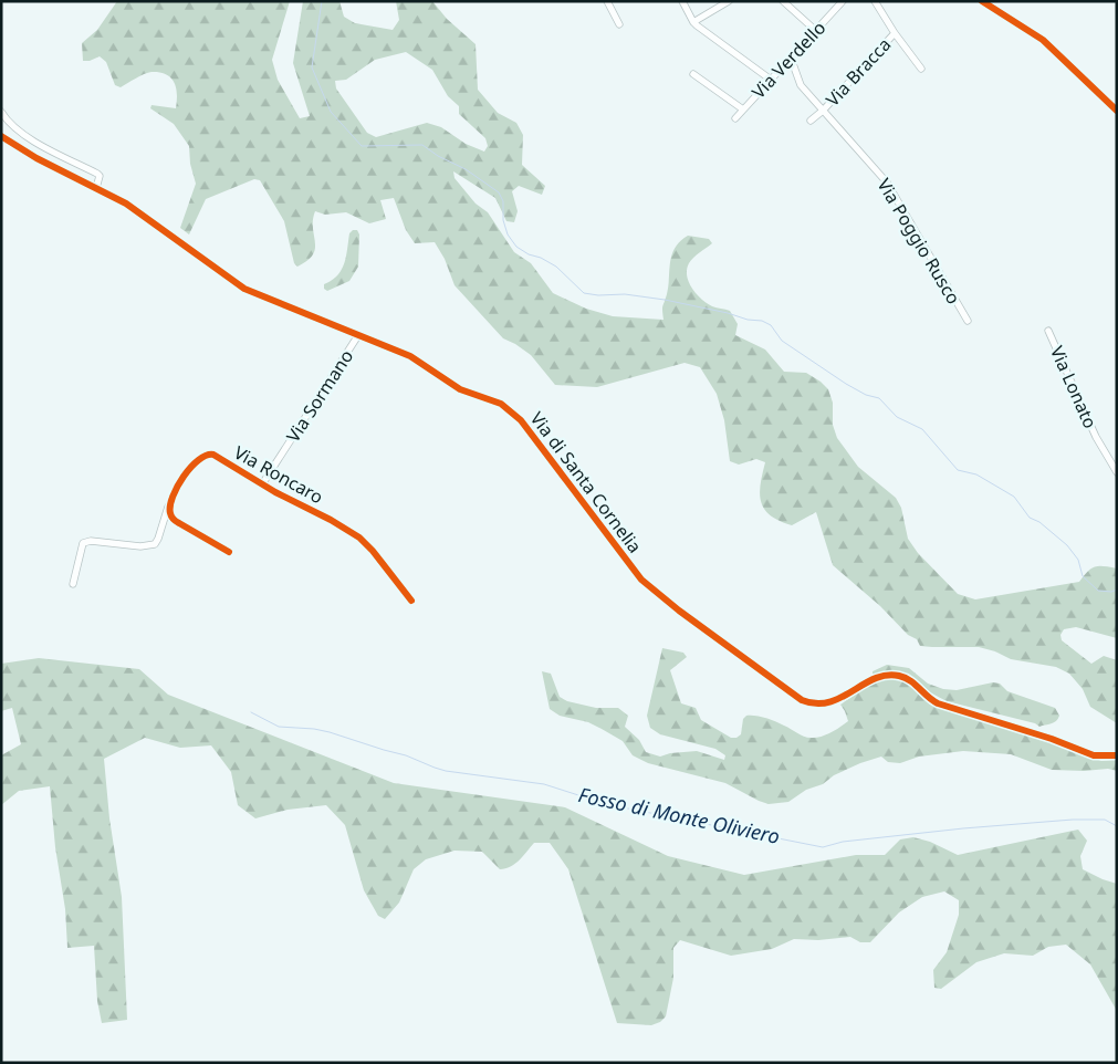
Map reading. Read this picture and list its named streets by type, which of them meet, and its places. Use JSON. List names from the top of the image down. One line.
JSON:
{"streets":{"street":["Via Verdello","Via Bracca","Via Poggio Rusco","Via Lonato","Via Sormano","Via Roncaro","Via di Santa Cornelia"]},"crossings":[["Via Verdello","Via Poggio Rusco"],["Via Bracca","Via Poggio Rusco"],["Via Sormano","Via Roncaro"],["Via Sormano","Via di Santa Cornelia"]],"water":["Fosso di Monte Oliviero"]}
